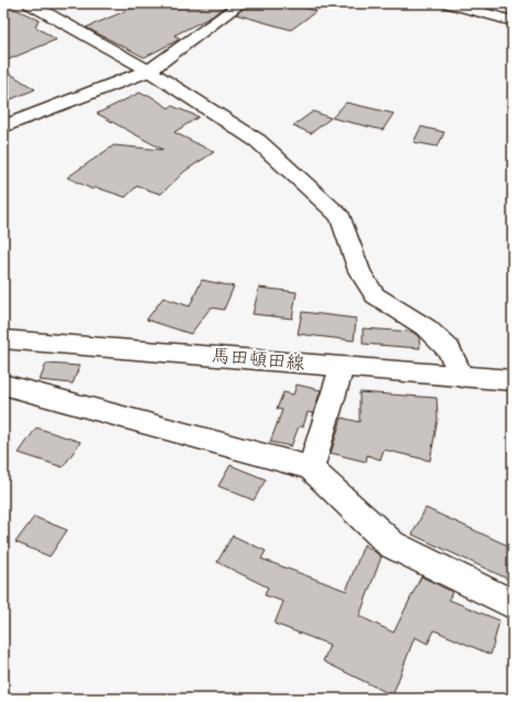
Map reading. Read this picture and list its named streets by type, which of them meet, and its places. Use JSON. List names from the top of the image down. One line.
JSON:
{"streets":{"street":["馬田頓田線"]}}
